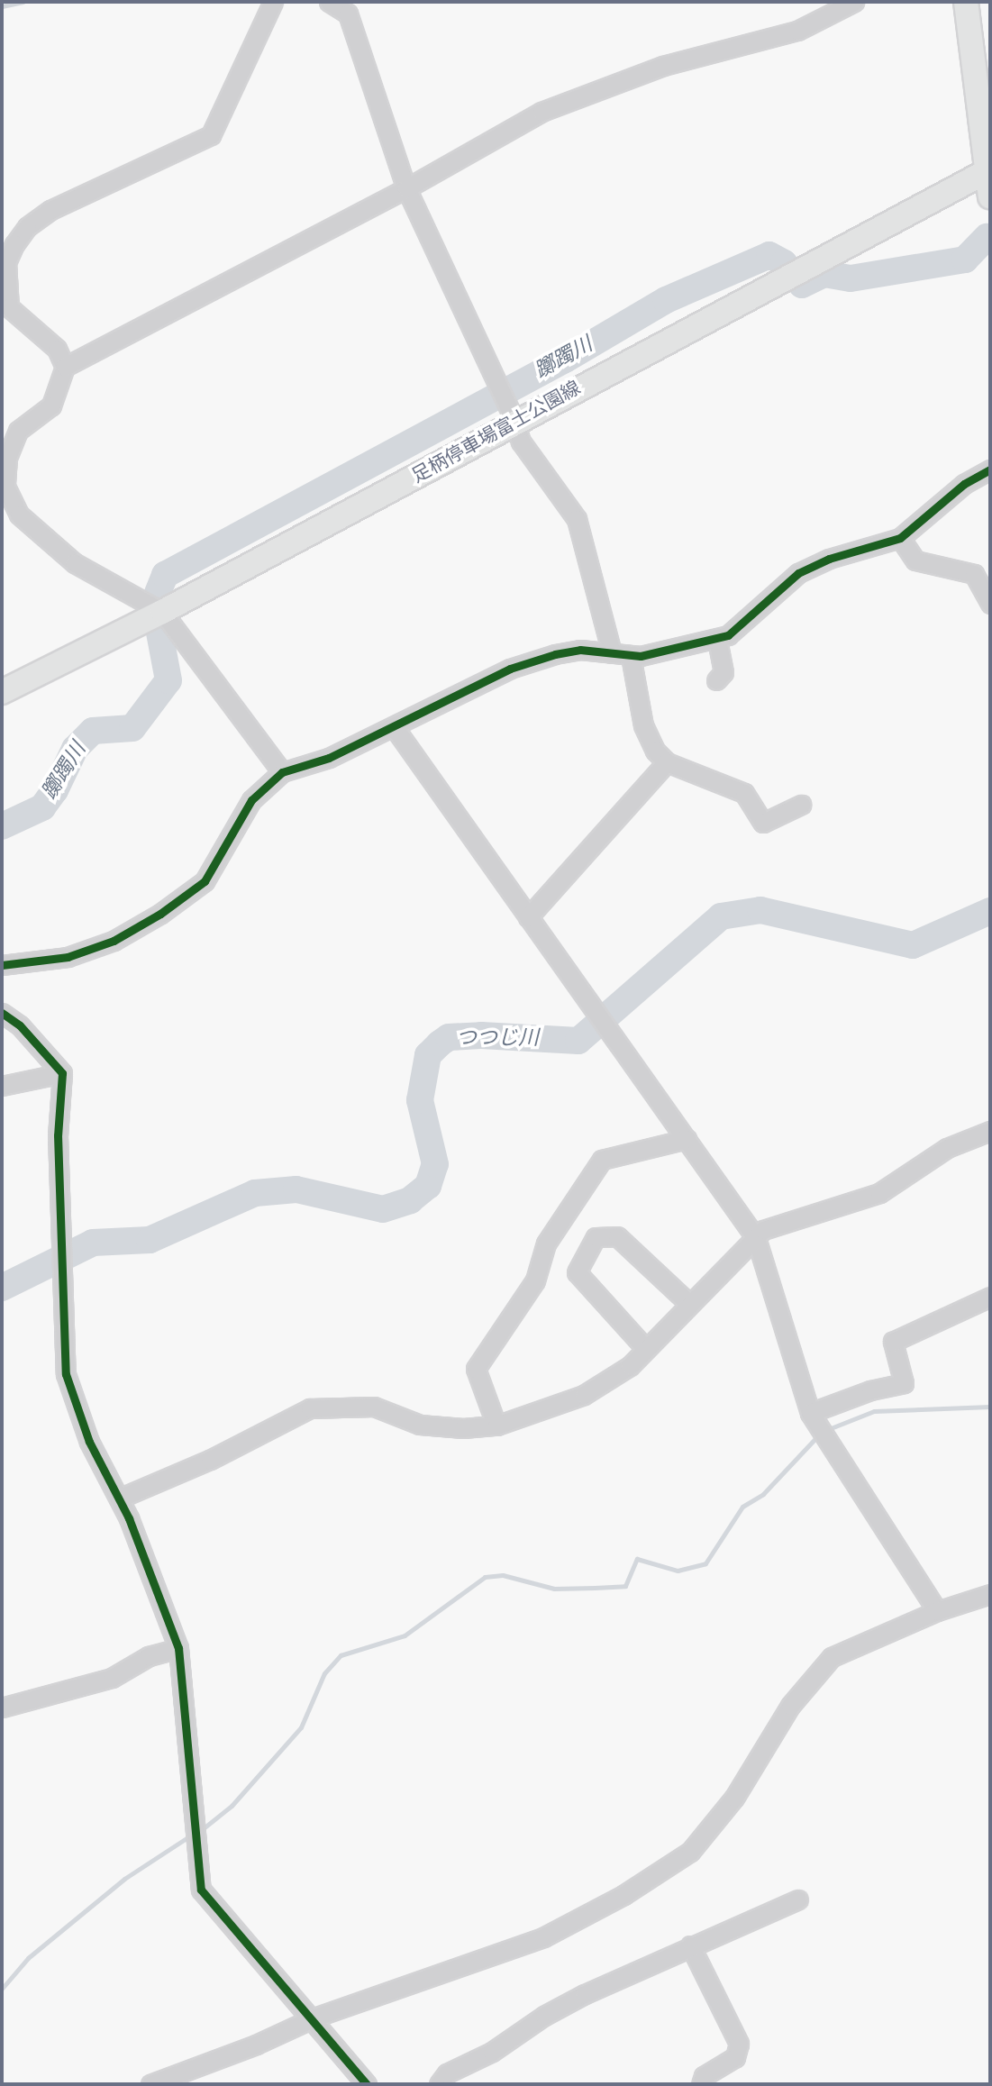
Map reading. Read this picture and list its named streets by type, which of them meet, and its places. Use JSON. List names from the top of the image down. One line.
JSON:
{"streets":{"main road":["足柄停車場富士公園線"]},"water":["躑躅川","つつじ川"]}
